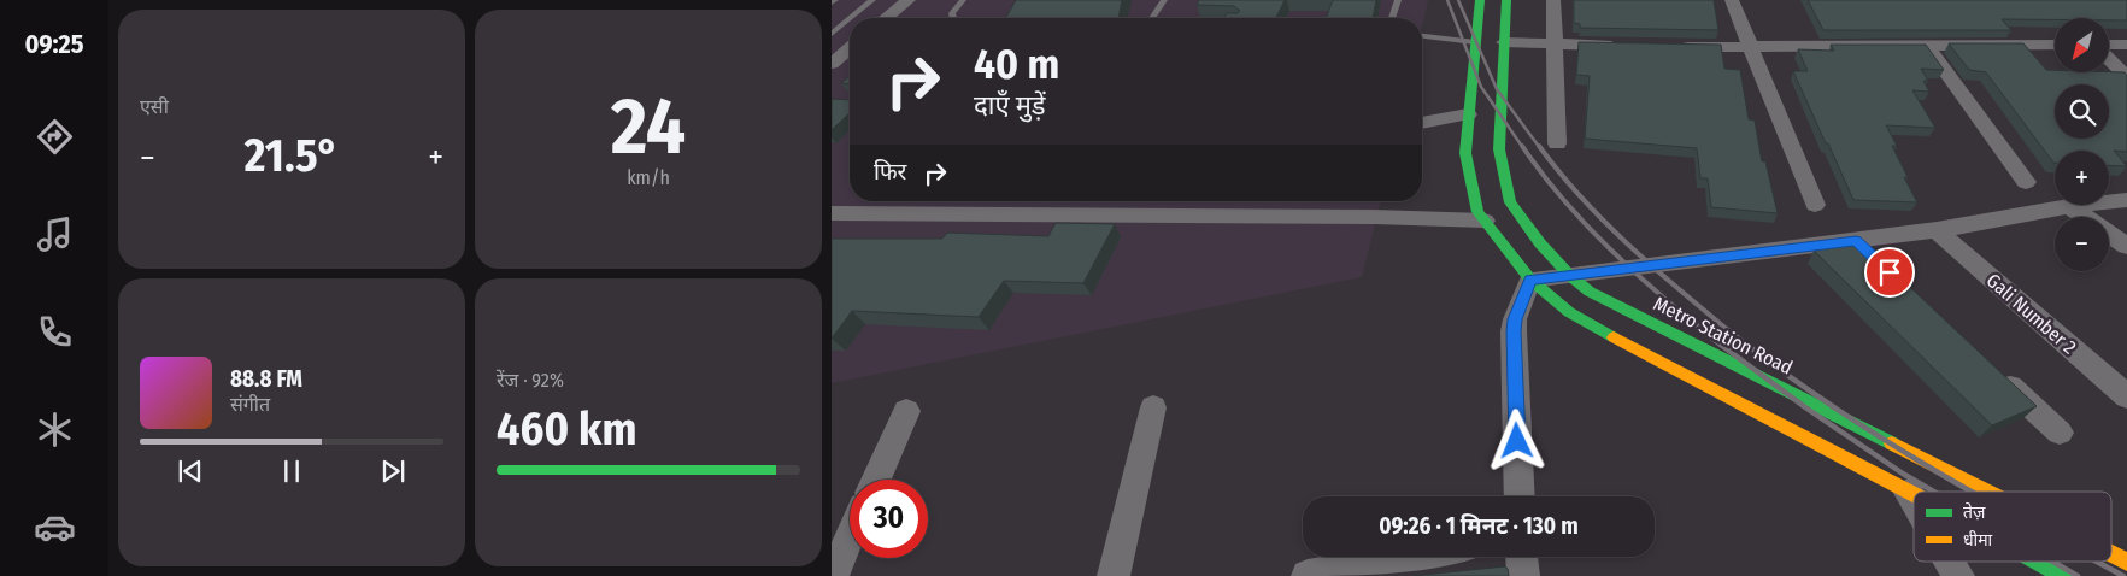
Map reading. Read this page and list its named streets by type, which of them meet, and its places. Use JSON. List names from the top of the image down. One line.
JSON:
{"streets":{"street":["Gali Number 2","Metro Station Road"]},"legend":["तेज़","धीमा"],"north":"bottom left","page":{"tabs":"09:25","tile":["एसी",["24","km/h"],["रेंज · 92%","460 km"]],"map_buttons":["+","−"],"turn":["40 m","दाएँ मुड़ें"],"heat":["−","21.5°","+"],"then":"फिर","song":["88.8 FM","संगीत"],"limit":"30","trip":"09:26 · 1 मिनट · 130 m"}}
